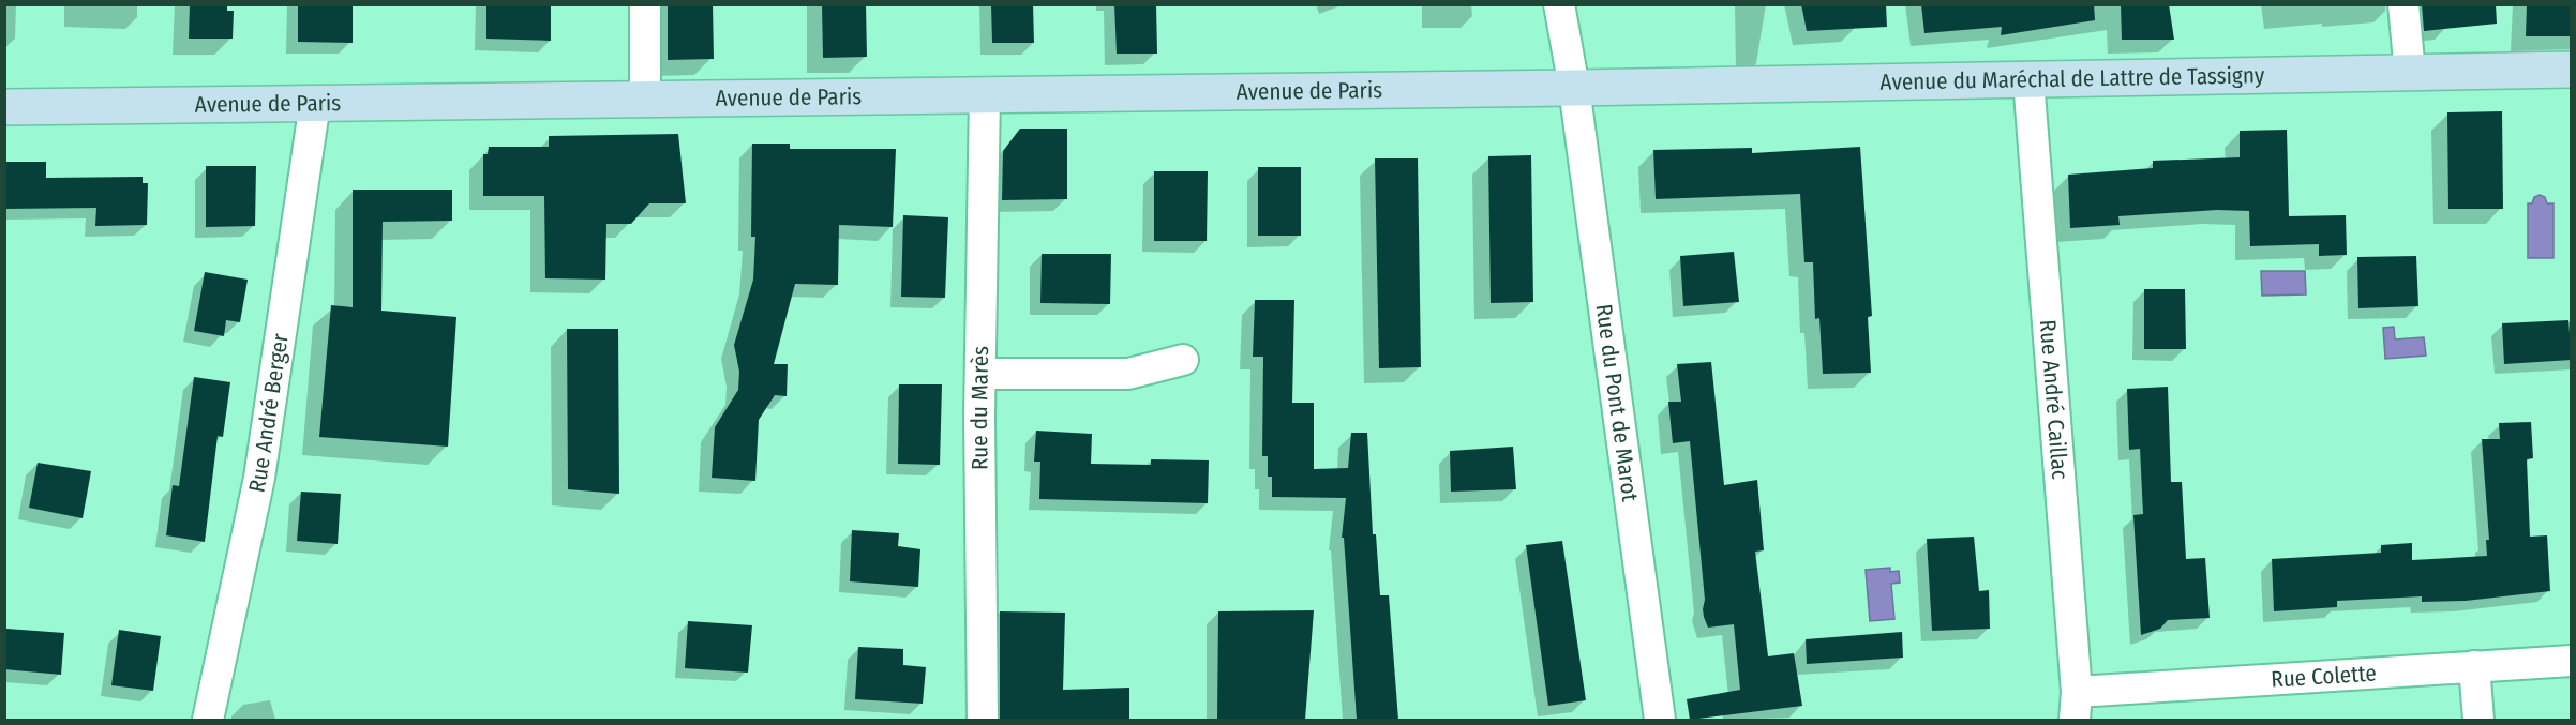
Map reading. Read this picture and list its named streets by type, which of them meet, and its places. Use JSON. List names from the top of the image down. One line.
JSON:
{"streets":{"main road":["Avenue du Maréchal de Lattre de Tassigny","Avenue de Paris"],"street":["Rue André Caillac","Rue du Pont de Marot","Rue du Marès","Rue André Berger","Rue Colette"]},"crossings":[["Avenue du Maréchal de Lattre de Tassigny","Avenue de Paris"],["Avenue du Maréchal de Lattre de Tassigny","Rue André Caillac"],["Avenue du Maréchal de Lattre de Tassigny","Rue du Pont de Marot"],["Avenue de Paris","Rue du Pont de Marot"],["Avenue de Paris","Rue du Marès"],["Avenue de Paris","Rue André Berger"],["Rue André Caillac","Rue Colette"]]}
